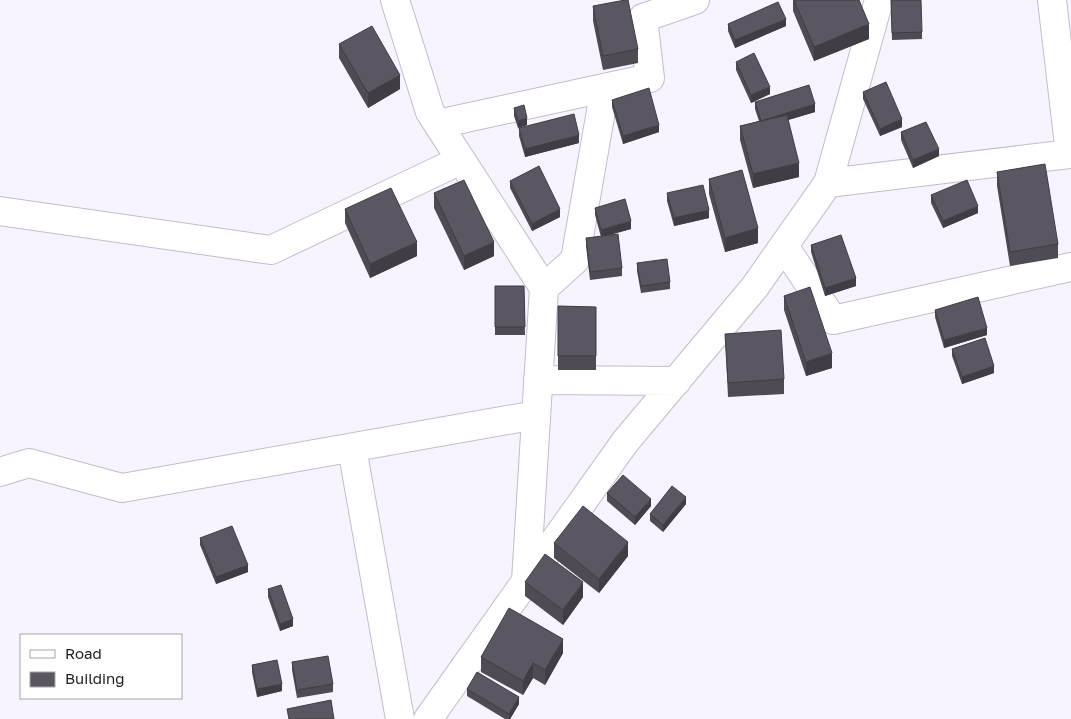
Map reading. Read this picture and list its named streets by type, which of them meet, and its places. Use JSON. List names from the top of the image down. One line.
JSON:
{"legend":["Road","Building"]}
